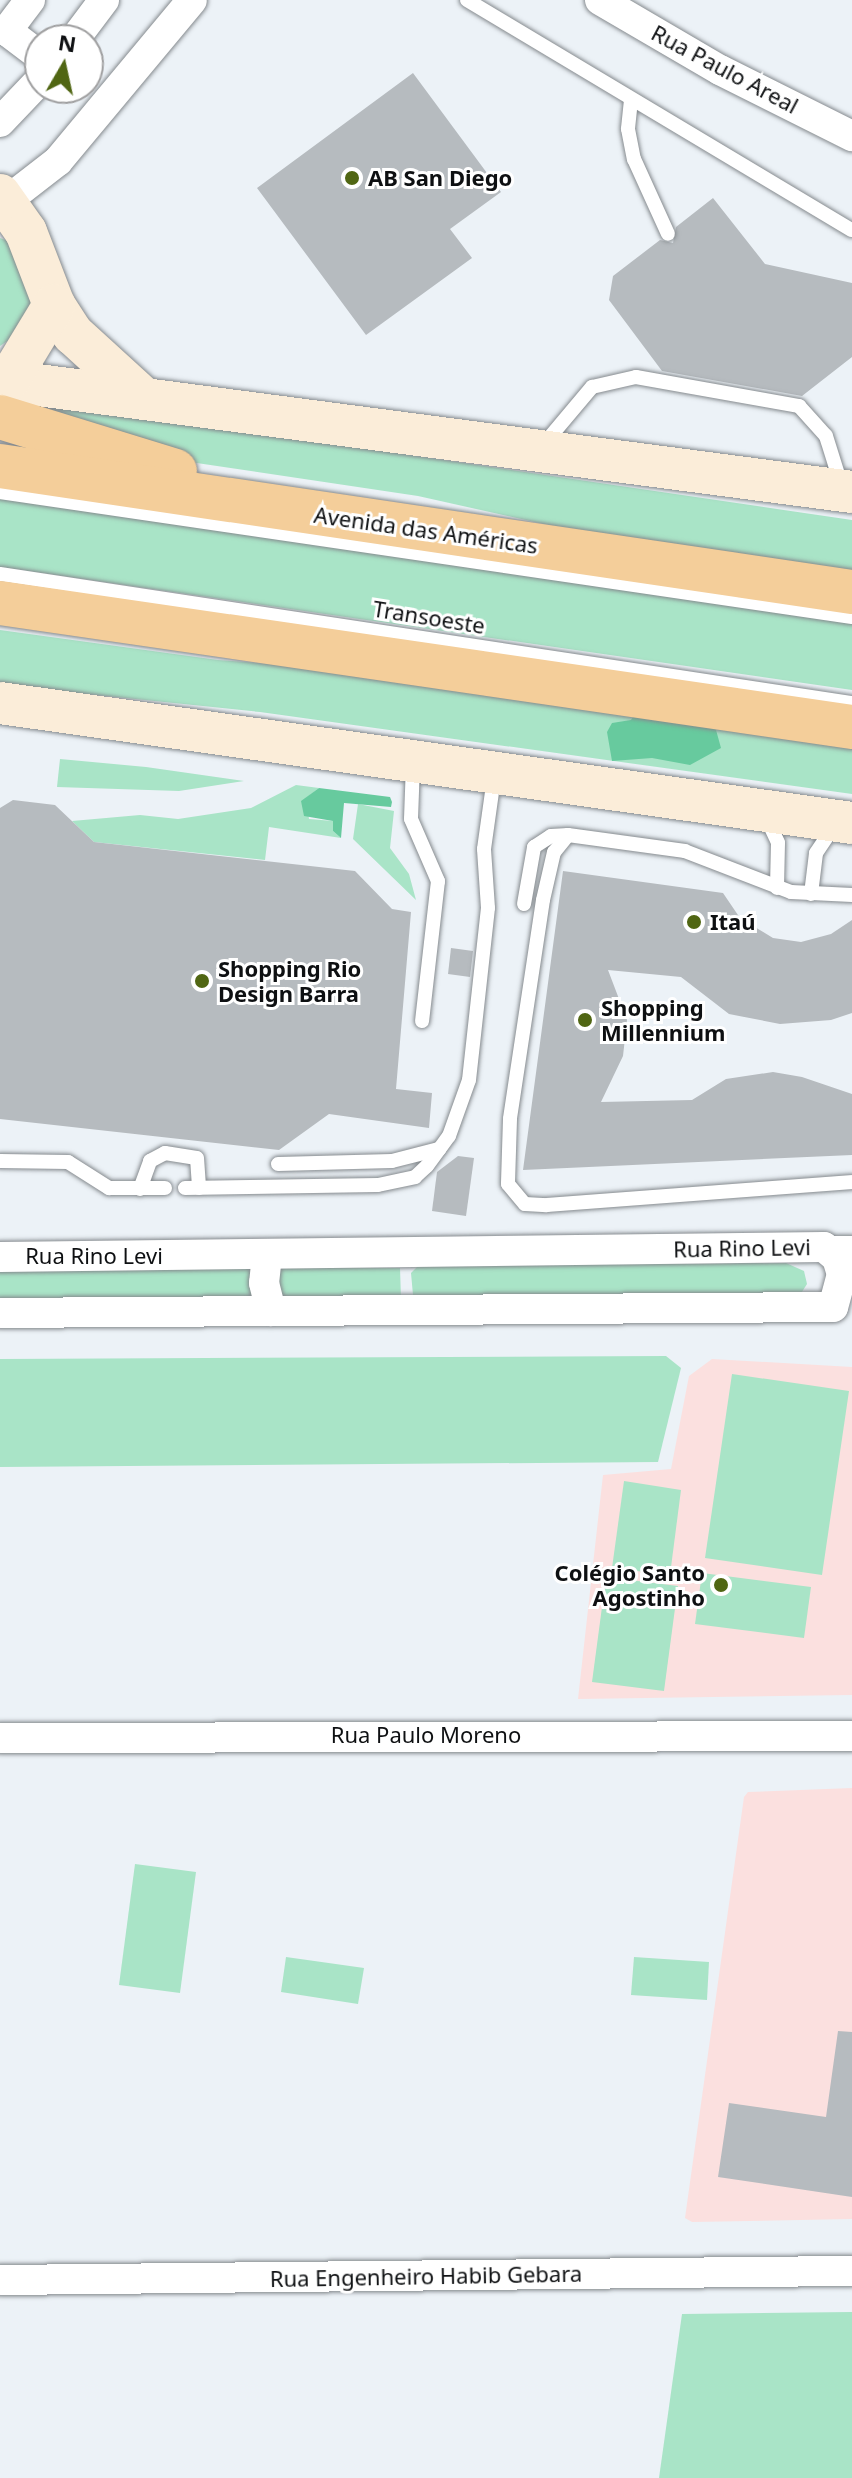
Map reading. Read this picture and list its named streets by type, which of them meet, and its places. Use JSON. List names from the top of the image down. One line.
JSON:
{"streets":{"highway":["Avenida das Américas"],"street":["Rua Paulo Areal","Rua Rino Levi","Rua Paulo Moreno","Rua Engenheiro Habib Gebara"],"lane":["Transoeste"]},"places":["AB San Diego","Itaú","Shopping Rio Design Barra","Shopping Millennium","Colégio Santo Agostinho"],"north":"top"}
